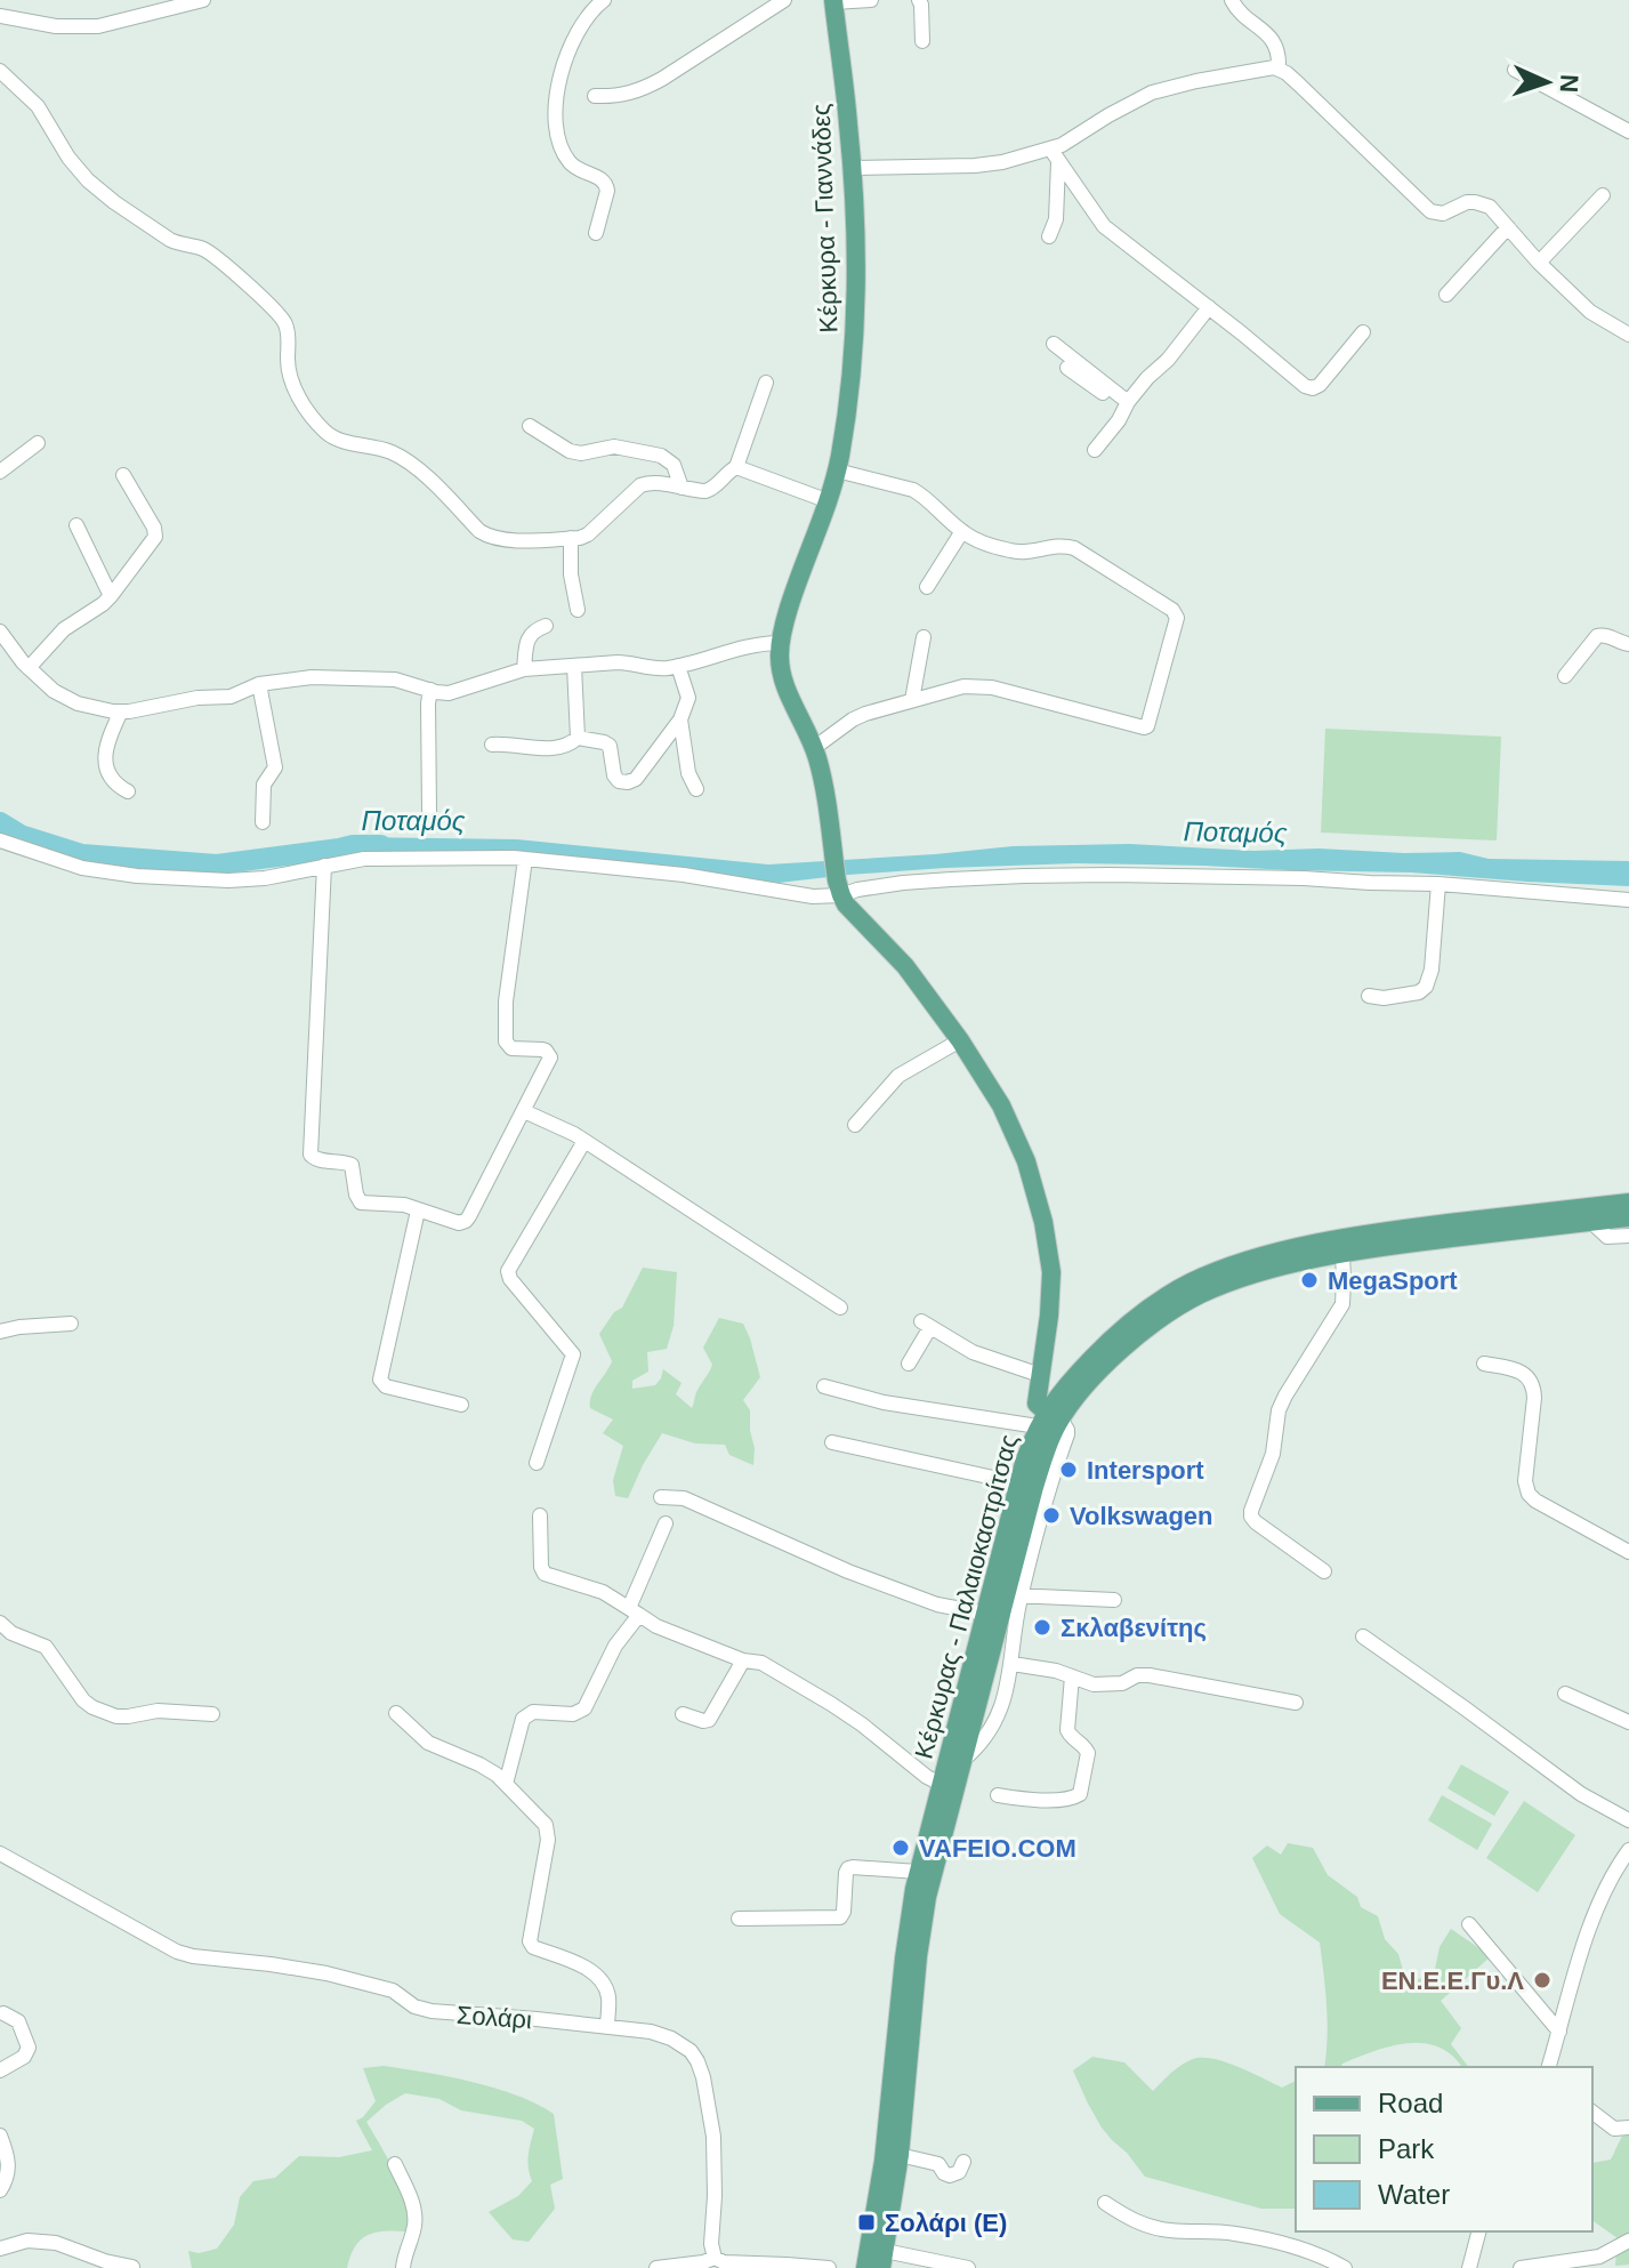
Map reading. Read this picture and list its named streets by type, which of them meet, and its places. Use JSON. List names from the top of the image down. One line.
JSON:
{"streets":{"main road":["Κέρκυρα - Γιαννάδες","Κέρκυρας - Παλαιοκαστρίτσας"],"street":["Σολάρι"]},"water":["Ποταμός"],"places":{"other":["MegaSport","Intersport","Volkswagen","Σκλαβενίτης","VAFEIO.COM","ΕΝ.Ε.Ε.Γυ.Λ"],"transit":["Σολάρι (E)"]},"legend":["Road","Park","Water"],"north":"right"}
